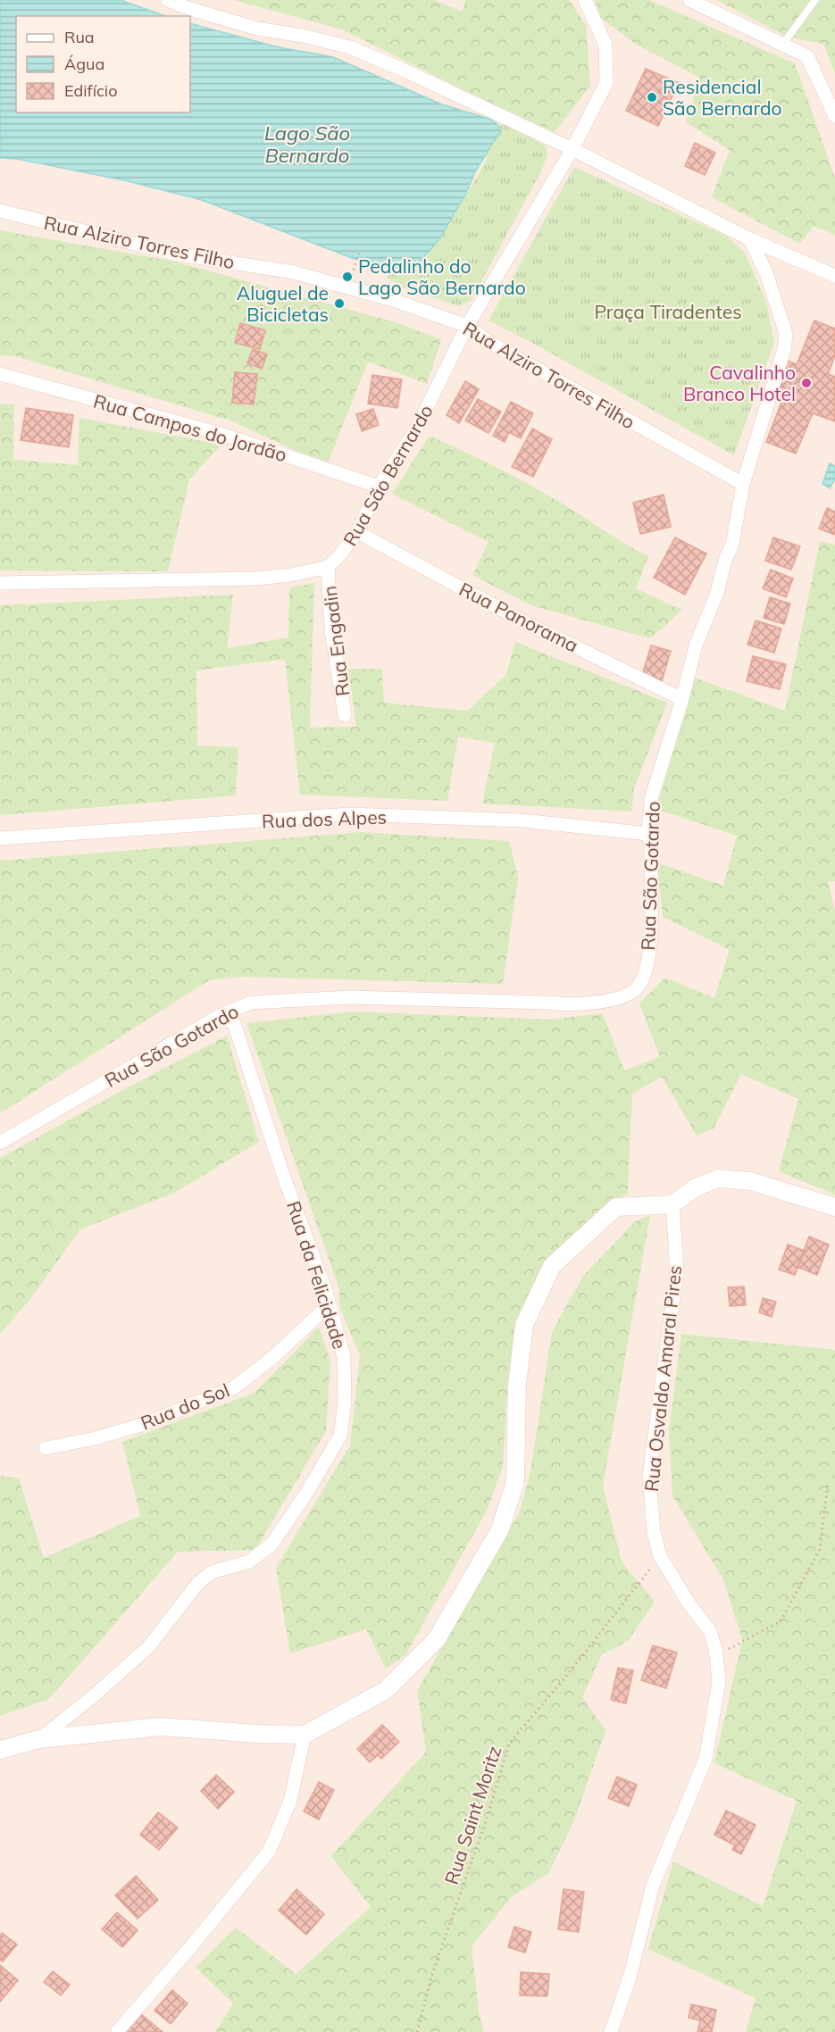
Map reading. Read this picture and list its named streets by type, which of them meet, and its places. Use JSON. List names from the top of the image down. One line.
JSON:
{"streets":{"street":["Rua Alziro Torres Filho","Rua Campos do Jordão","Rua São Bernardo","Rua Panorama","Rua Engadin","Rua dos Alpes","Rua São Gotardo","Rua da Felicidade","Rua Osvaldo Amaral Pires","Rua do Sol"],"path":["Rua Saint Moritz"]},"crossings":[["Rua Alziro Torres Filho","Rua São Bernardo"],["Rua Alziro Torres Filho","Rua São Gotardo"],["Rua Campos do Jordão","Rua São Bernardo"],["Rua São Bernardo","Rua Panorama"],["Rua São Bernardo","Rua Engadin"],["Rua Panorama","Rua São Gotardo"],["Rua dos Alpes","Rua São Gotardo"],["Rua São Gotardo","Rua da Felicidade"],["Rua da Felicidade","Rua do Sol"],["Rua Osvaldo Amaral Pires","Rua Saint Moritz"]],"water":["Lago São Bernardo"],"parks":["Praça Tiradentes"],"places":["Residencial São Bernardo","Pedalinho do Lago São Bernardo","Aluguel de Bicicletas","Cavalinho Branco Hotel"],"legend":["Rua","Água","Edifício"]}
